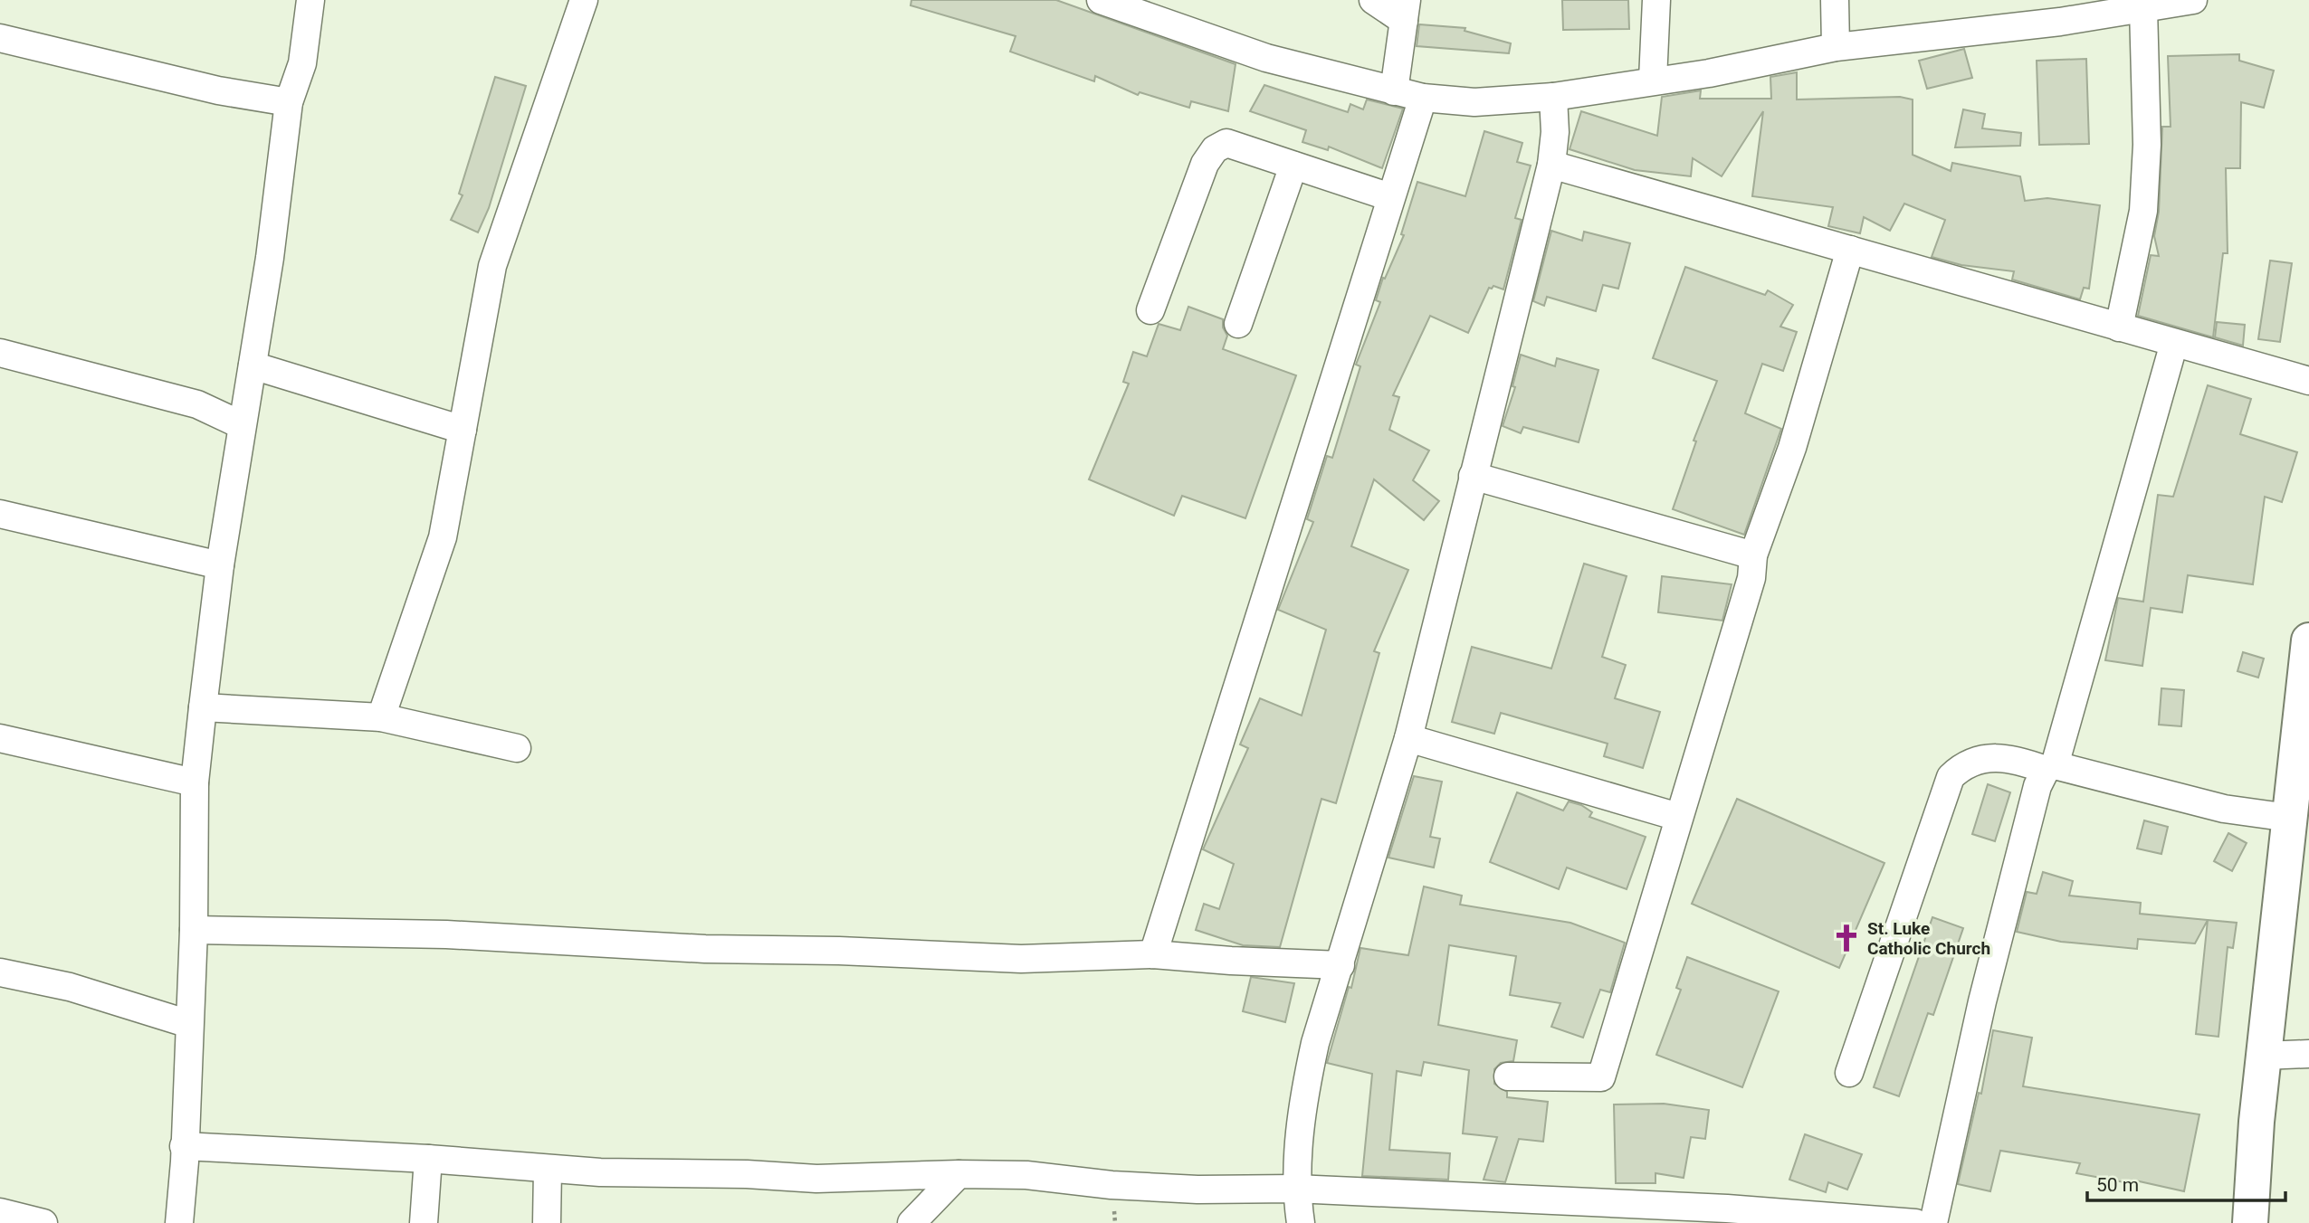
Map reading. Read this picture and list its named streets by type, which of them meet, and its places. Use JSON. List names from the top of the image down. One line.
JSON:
{"places":{"church":["St. Luke Catholic Church"]},"scale_bar":"50 m"}
